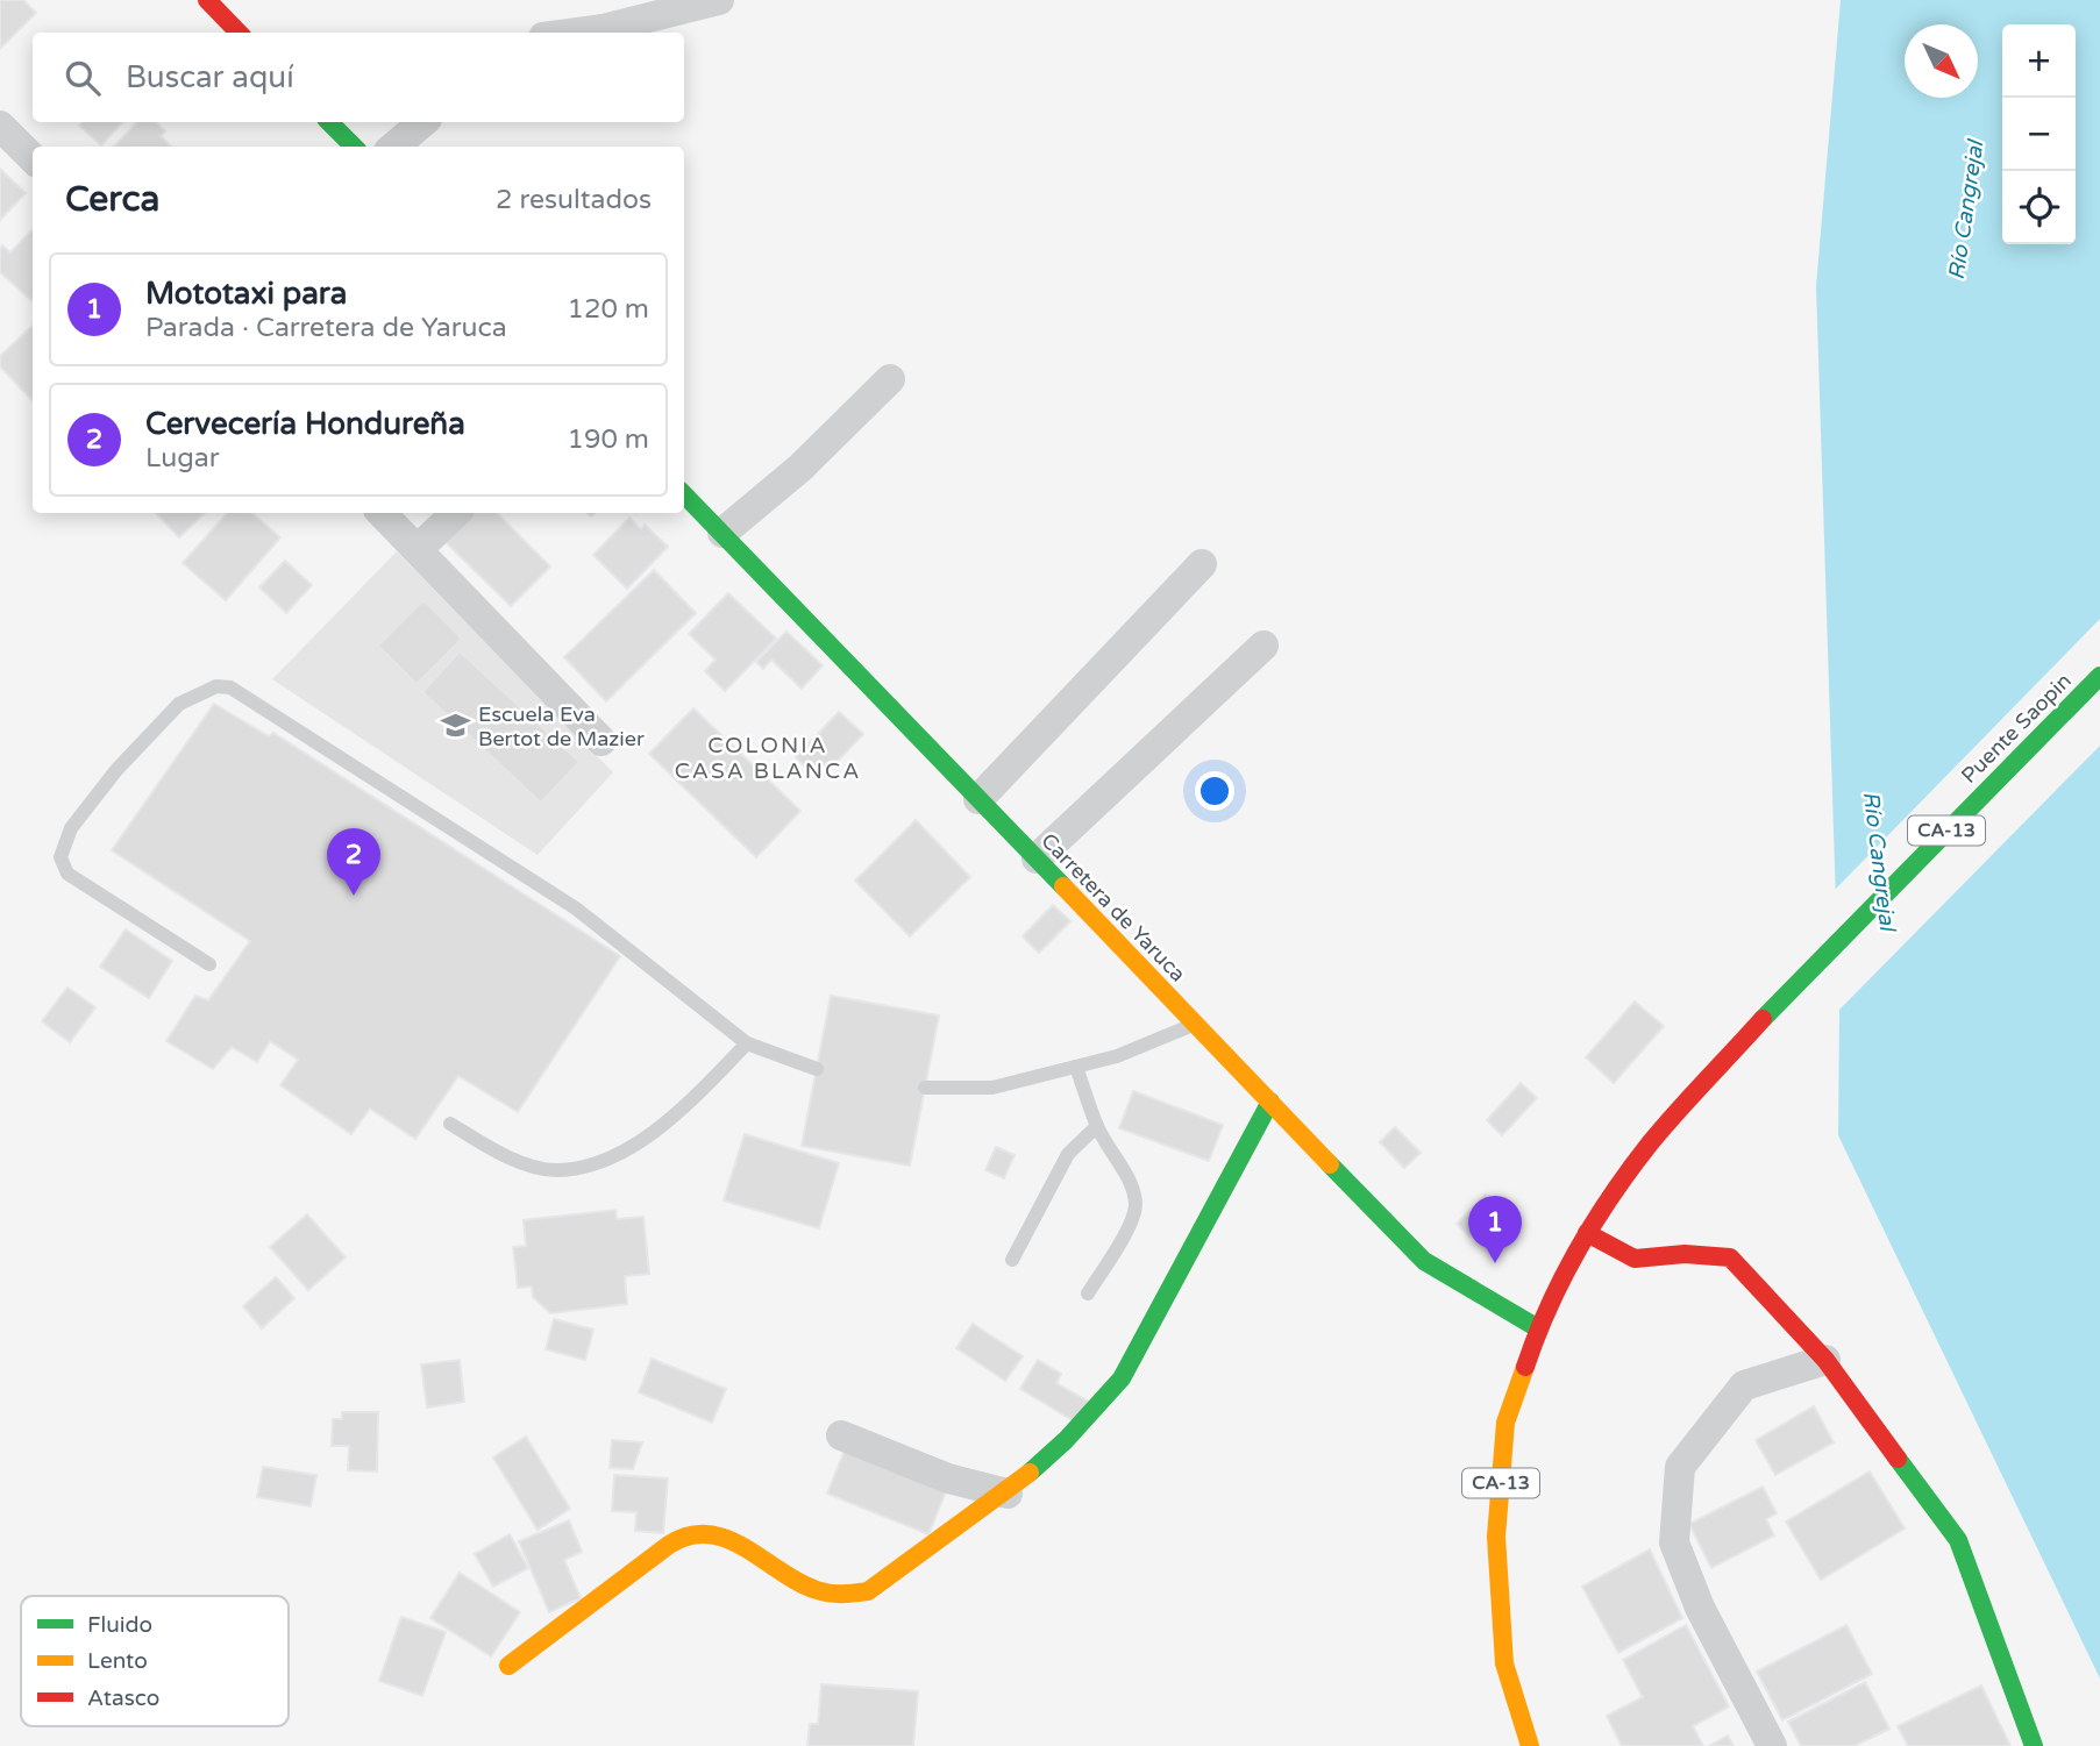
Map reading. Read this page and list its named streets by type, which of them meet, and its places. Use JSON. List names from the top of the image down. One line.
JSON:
{"streets":{"street":["Puente Saopin","CA-13","Carretera de Yaruca"]},"crossings":[["Puente Saopin","CA-13"],["CA-13","Carretera de Yaruca"]],"districts":["COLONIA CASA BLANCA"],"water":["Río Cangrejal"],"places":{"school or university":["Escuela Eva Bertot de Mazier"]},"legend":["Fluido","Lento","Atasco"],"north":"bottom right","page":{"map_buttons":["+","−"],"search":"Buscar aquí","heading":["Cerca","2 resultados"],"list":[{"mark":"1","name":"Mototaxi para","note":"Parada · Carretera de Yaruca","value":"120 m"},{"mark":"2","name":"Cervecería Hondureña","note":"Lugar","value":"190 m"}],"pins":["2","1"]}}
